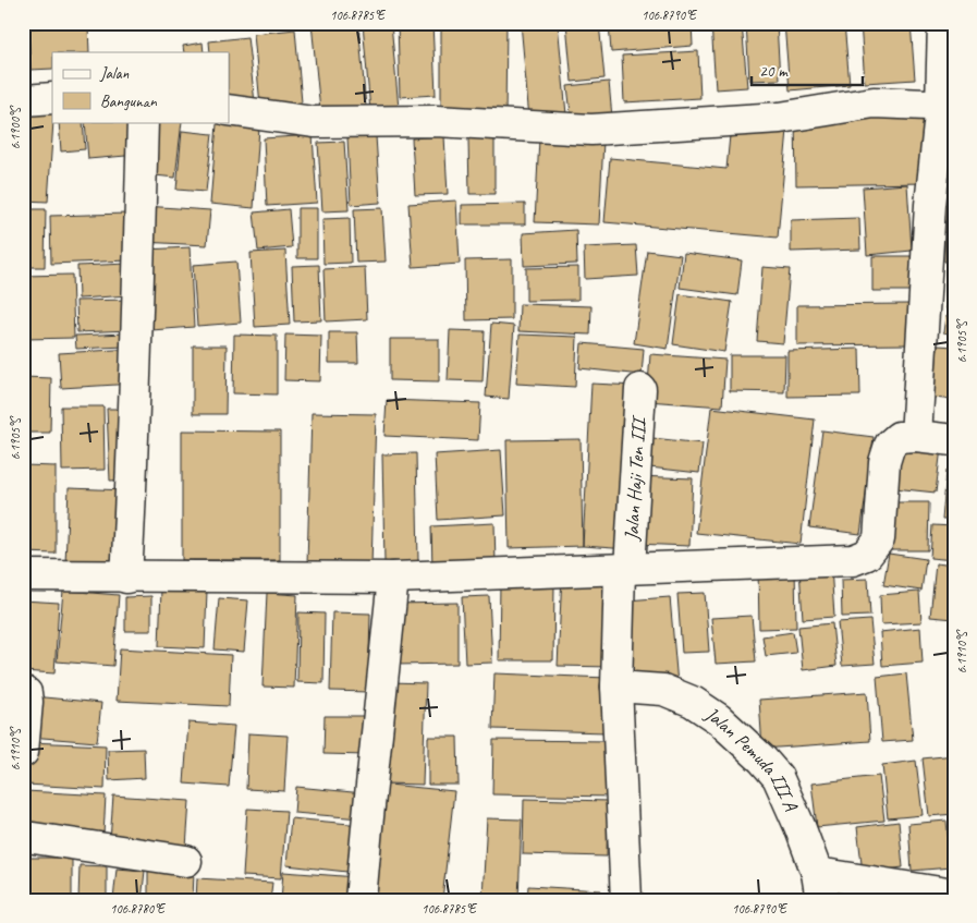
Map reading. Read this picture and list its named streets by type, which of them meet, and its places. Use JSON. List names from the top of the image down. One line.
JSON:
{"streets":{"street":["Jalan Haji Ten III","Jalan Pemuda III A"]},"crossings":[["Jalan Haji Ten III","Jalan Pemuda III A"]],"legend":["Jalan","Bangunan"],"scale_bar":"20 m","coordinates":["106.8785°E","106.8790°E","6.1900°S","6.1905°S","6.1910°S","106.8780°E"]}
